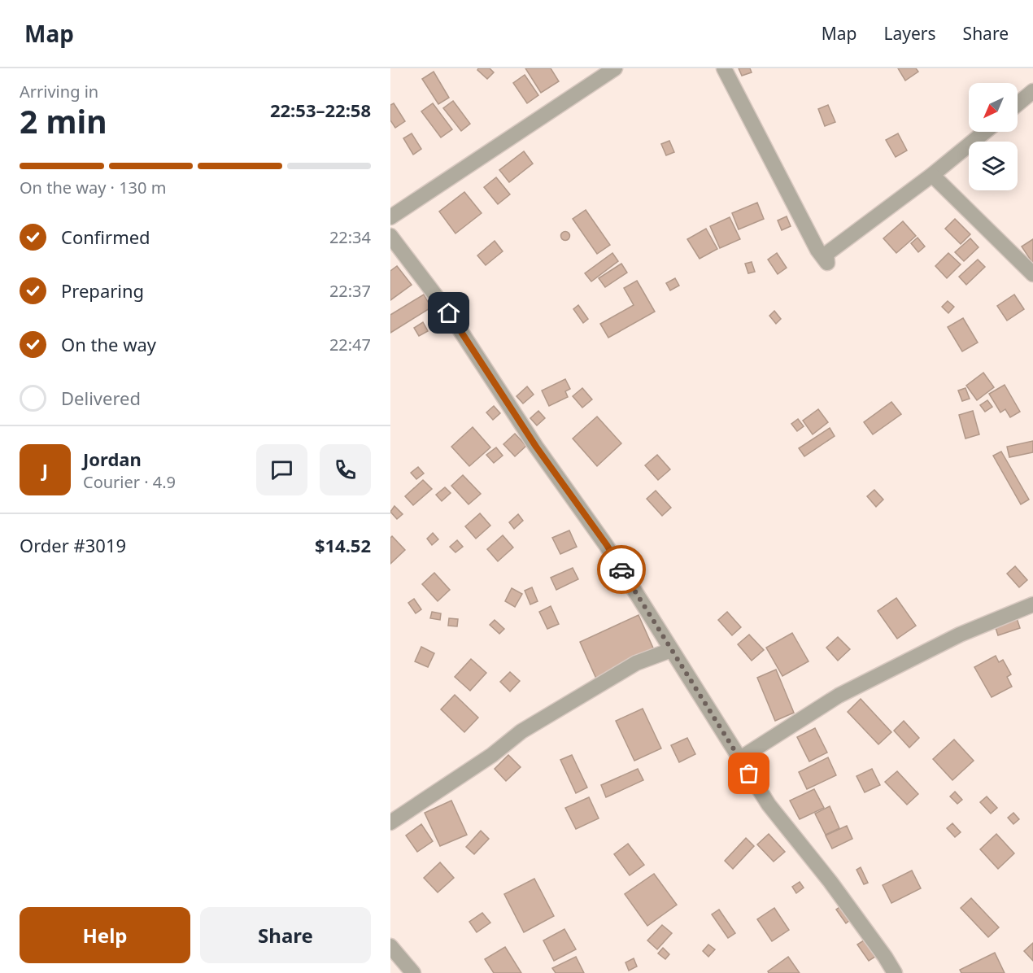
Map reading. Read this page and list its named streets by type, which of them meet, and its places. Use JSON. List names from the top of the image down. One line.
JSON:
{"north":"bottom left","page":{"header":"Map","nav":["Map","Layers","Share"],"heading":["2 min","Arriving in","22:53–22:58"],"panel":["Jordan","Courier · 4.9","Order #3019","$14.52"],"bar":"On the way · 130 m","list":[["Confirmed","22:34"],["Preparing","22:37"],["On the way","22:47"],"Delivered"],"round":"J","buttons":["Help","Share"]}}
